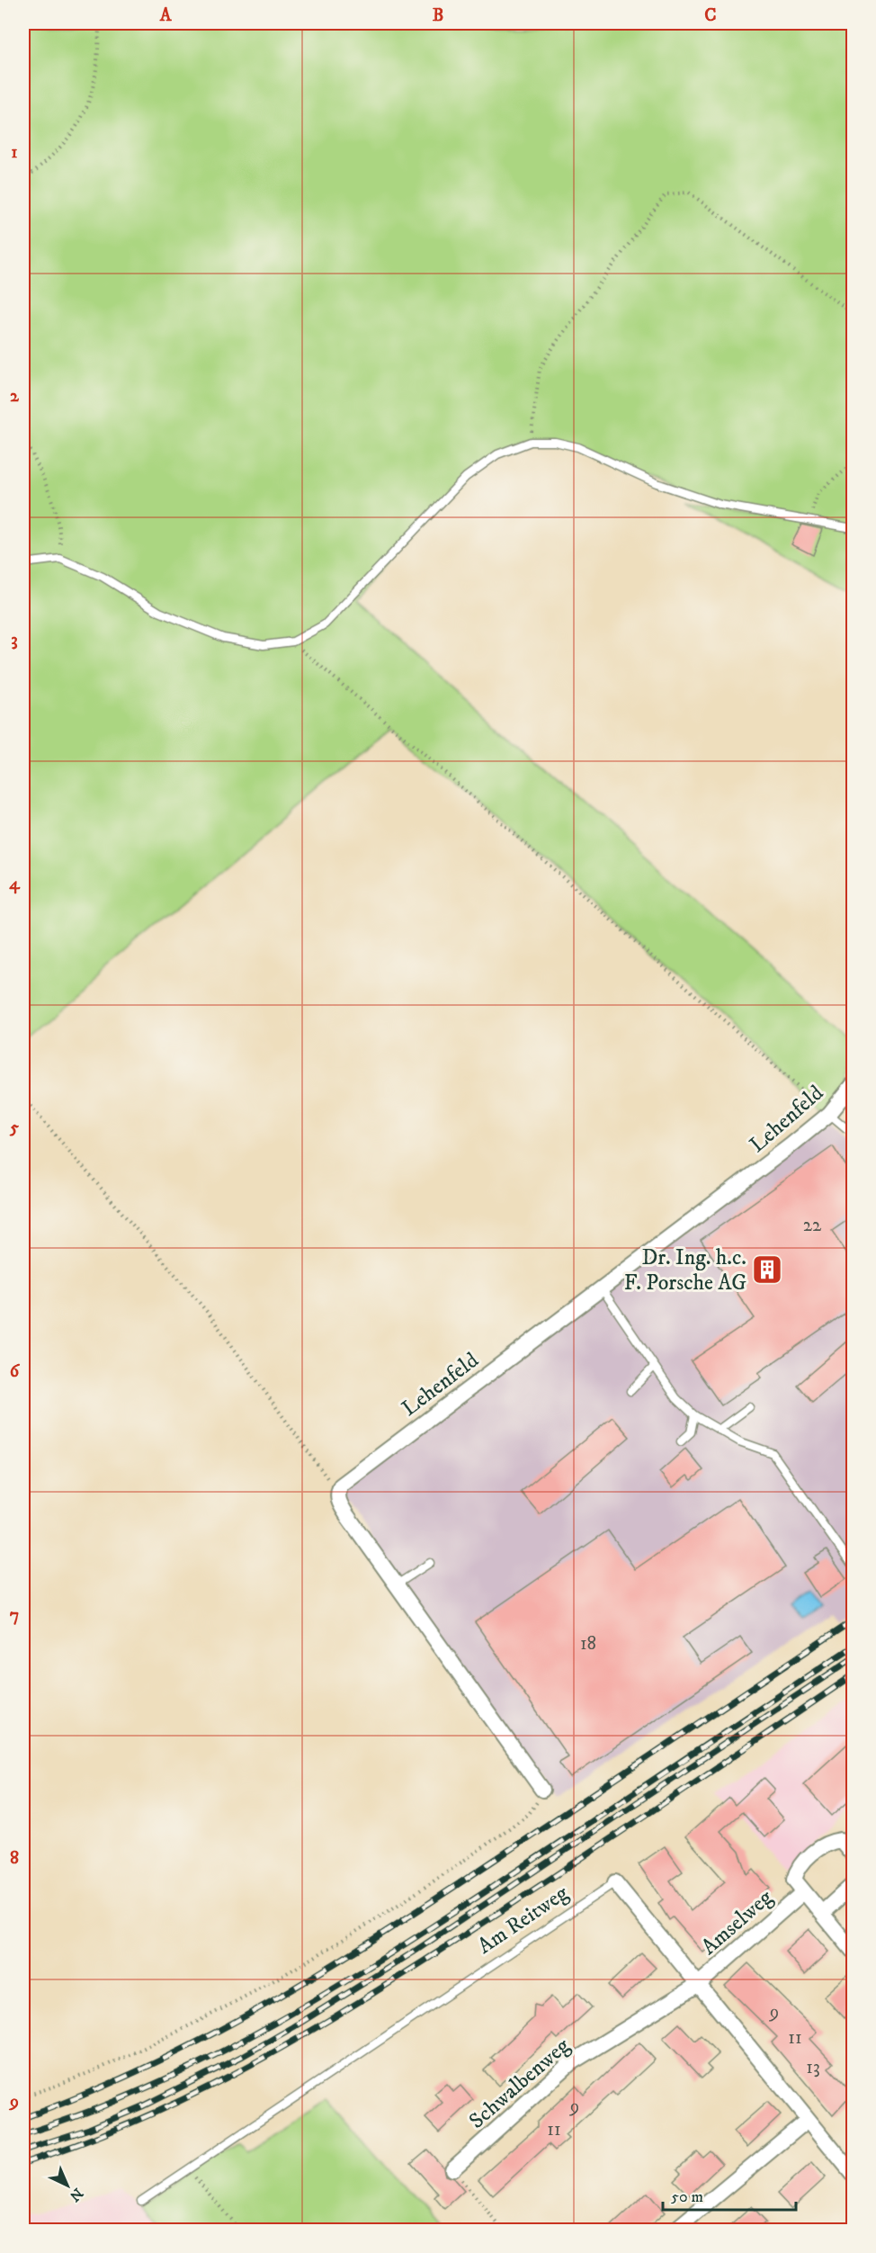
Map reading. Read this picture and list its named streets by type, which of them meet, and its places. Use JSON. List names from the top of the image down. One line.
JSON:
{"streets":{"street":["Lehenfeld","Am Reitweg","Amselweg","Schwalbenweg"]},"crossings":[["Am Reitweg","Amselweg"],["Am Reitweg","Schwalbenweg"],["Amselweg","Schwalbenweg"]],"places":{"building":["Dr. Ing. h.c. F. Porsche AG"]},"house_numbers":["22","18","9","11","13","9","11"],"scale_bar":"50 m","north":"bottom right","grid":{"columns":["A","B","C"],"rows":["1","2","3","4","5","6","7","8","9"]}}
